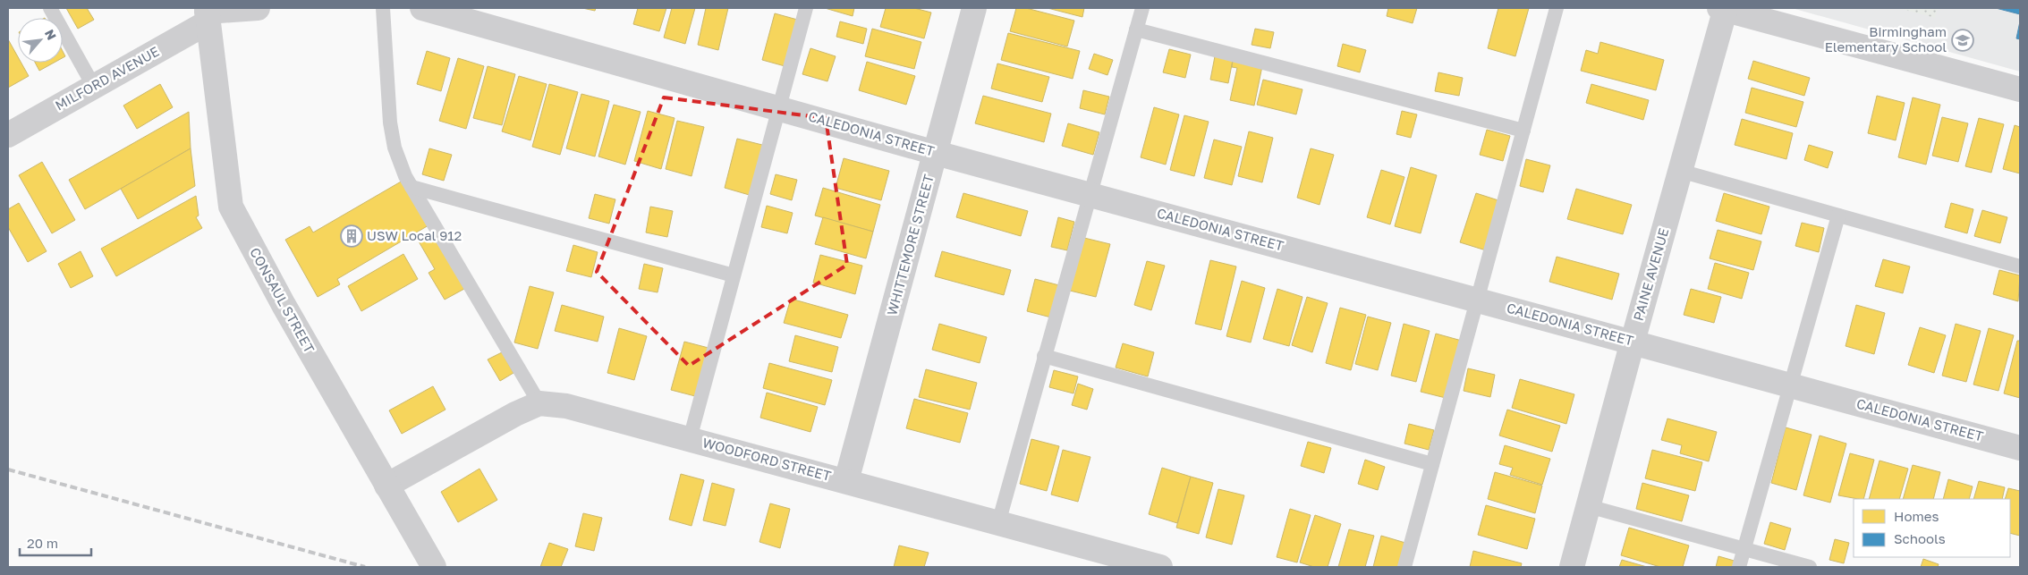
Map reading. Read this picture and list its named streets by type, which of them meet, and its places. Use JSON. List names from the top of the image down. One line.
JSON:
{"streets":{"street":["MILFORD AVENUE","CALEDONIA STREET","WHITTEMORE STREET","PAINE AVENUE","CONSAUL STREET","WOODFORD STREET"]},"crossings":[["MILFORD AVENUE","CONSAUL STREET"],["CALEDONIA STREET","WHITTEMORE STREET"],["CALEDONIA STREET","PAINE AVENUE"],["WHITTEMORE STREET","WOODFORD STREET"],["CONSAUL STREET","WOODFORD STREET"]],"places":{"school or university":["Birmingham Elementary School"],"building":["USW Local 912"]},"legend":["Homes","Schools"],"scale_bar":"20 m","north":"top right"}
